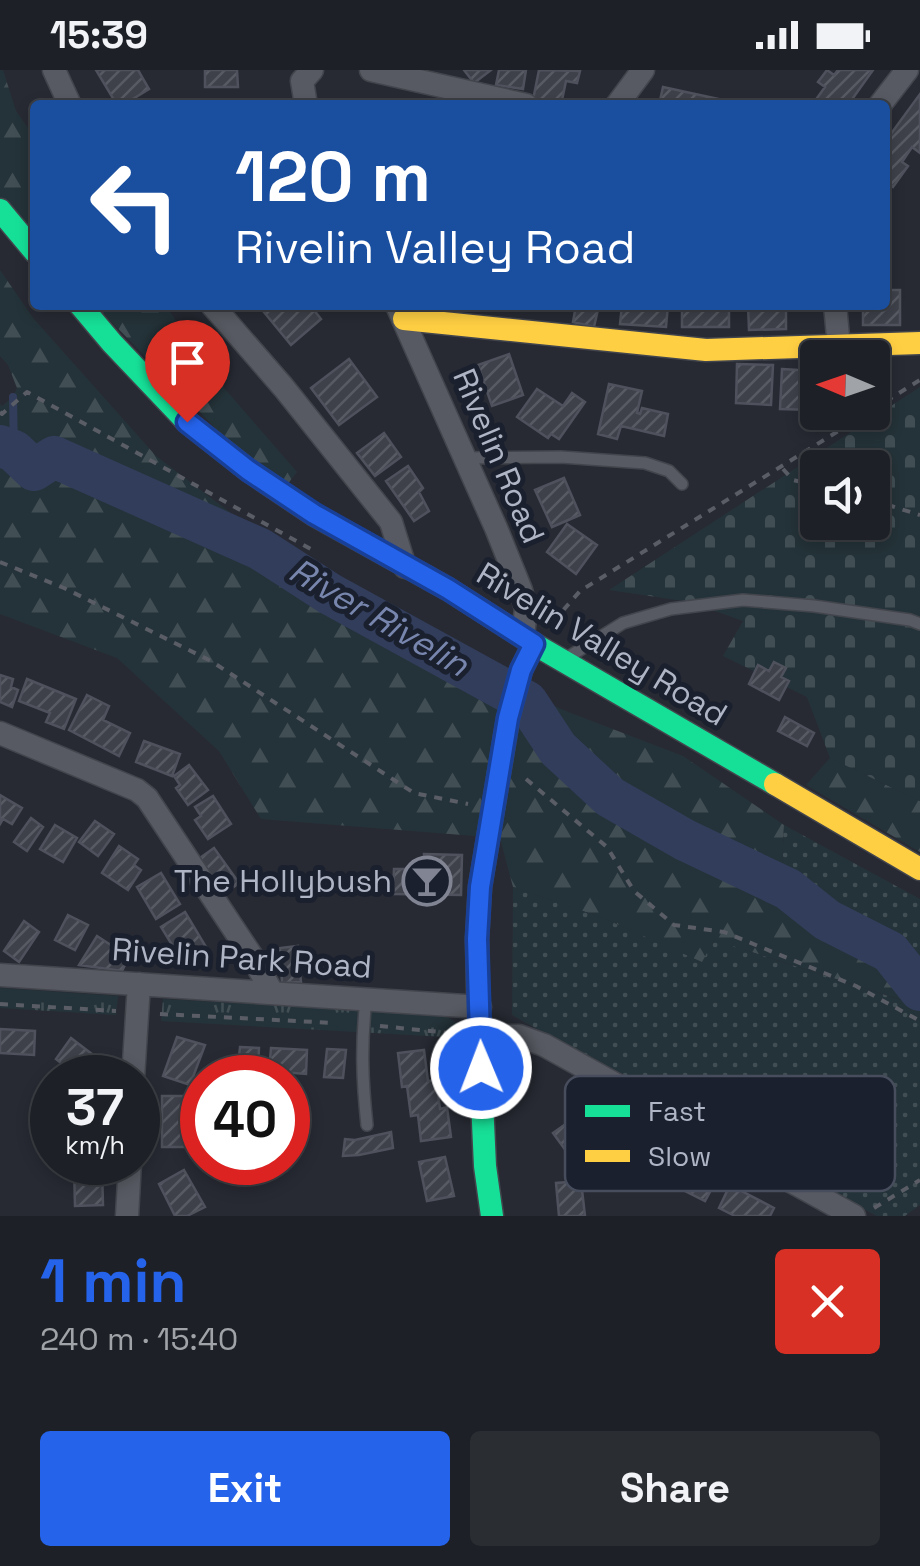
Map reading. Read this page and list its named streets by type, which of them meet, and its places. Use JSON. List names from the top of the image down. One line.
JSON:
{"streets":{"street":["Rivelin Road","Rivelin Valley Road","Rivelin Park Road"]},"crossings":[["Rivelin Road","Rivelin Valley Road"]],"water":["River Rivelin"],"places":{"bar":["The Hollybush"]},"legend":["Fast","Slow"],"north":"left","page":{"status":"15:39","turn":["120 m","Rivelin Valley Road"],"speed":"37 km/h","limit":"40","heading":["1 min","240 m · 15:40"],"buttons":["Exit","Share"]}}
